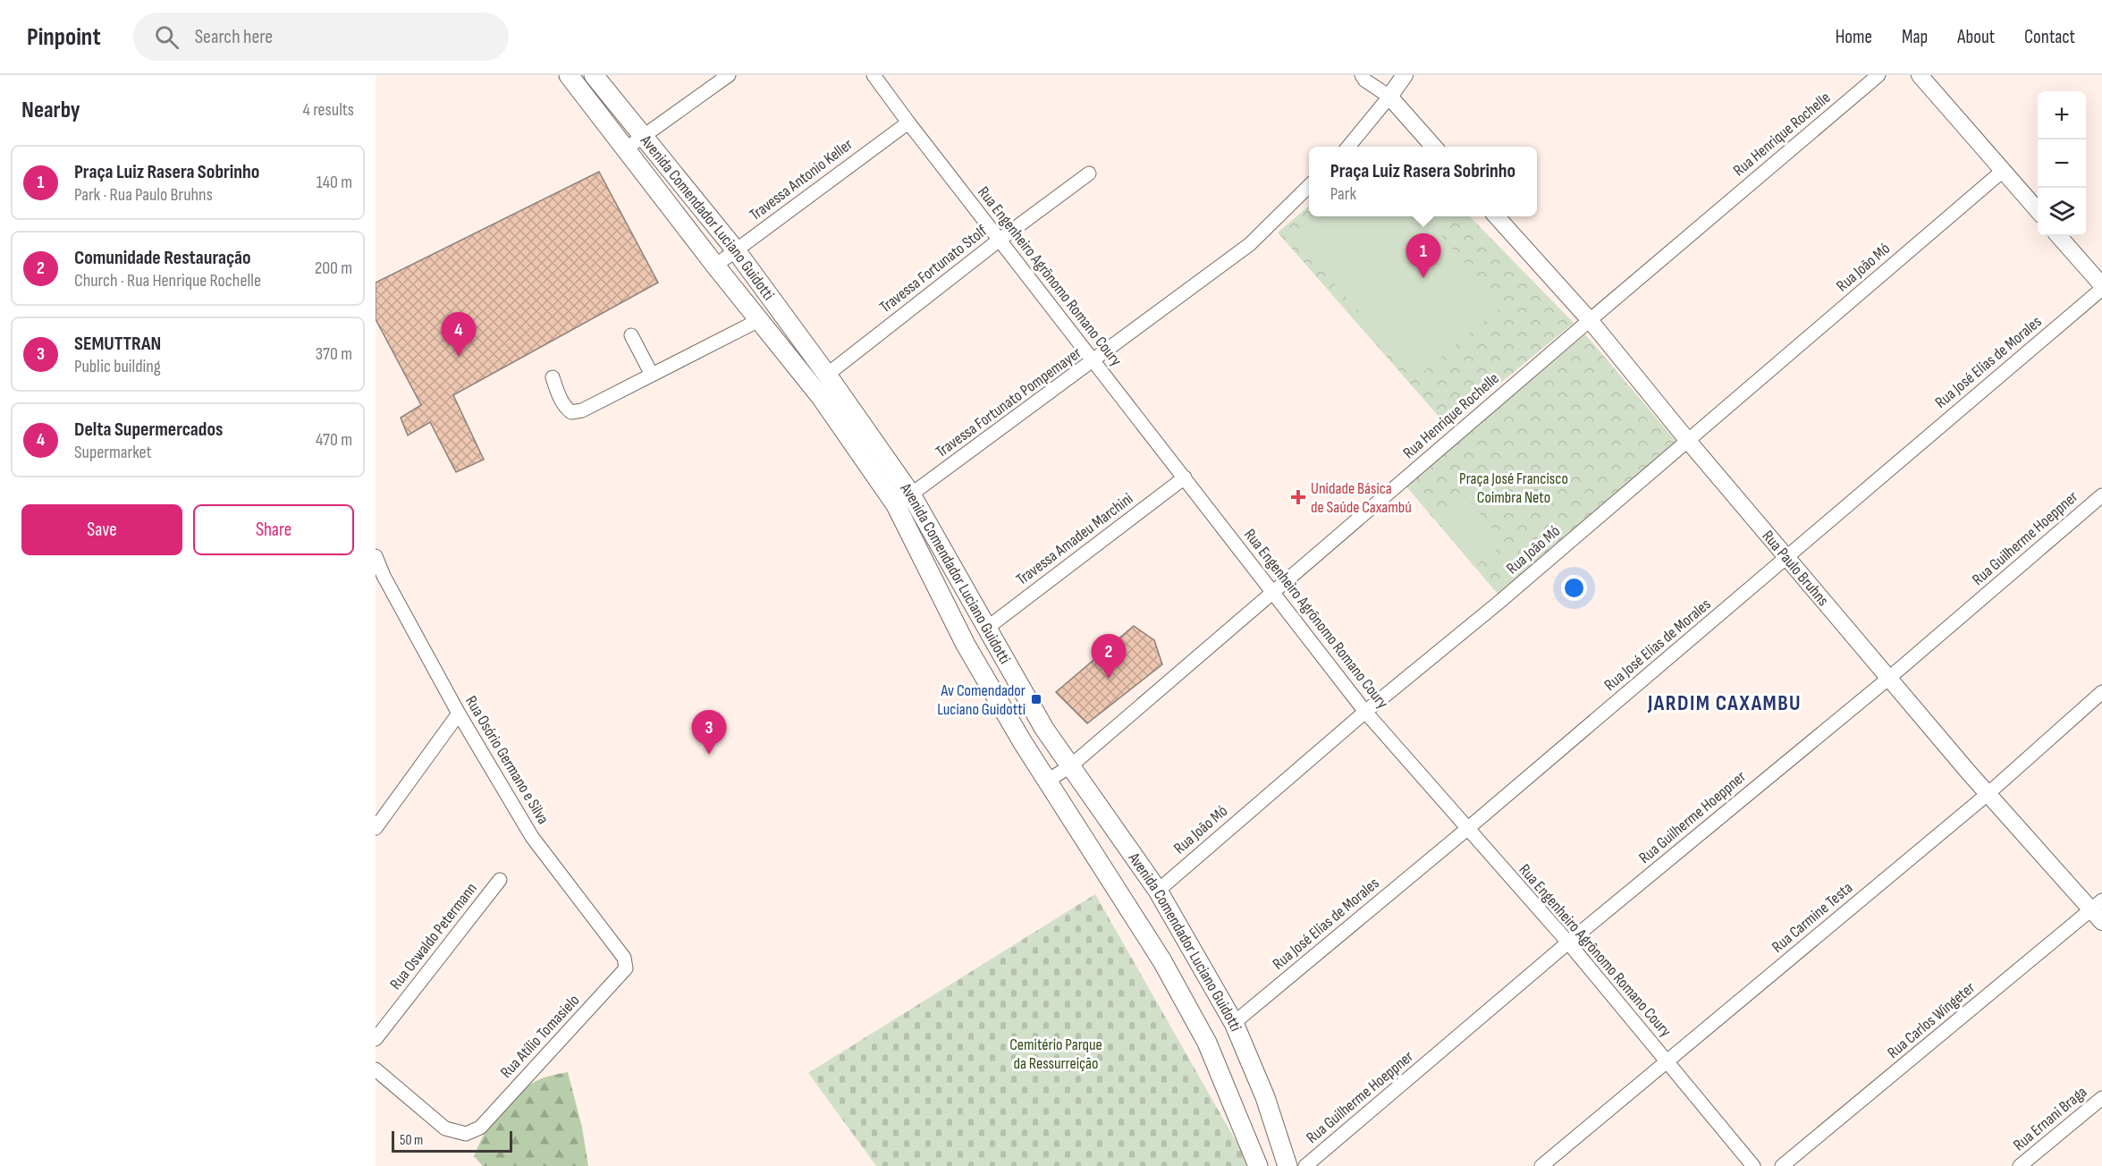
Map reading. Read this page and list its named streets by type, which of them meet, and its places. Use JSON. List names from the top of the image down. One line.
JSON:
{"streets":{"main road":["Avenida Comendador Luciano Guidotti"],"street":["Rua Henrique Rochelle","Travessa Antonio Keller","Rua João Mó","Travessa Fortunato Stolf","Rua Engenheiro Agrônomo Romano Coury","Rua José Elias de Morales","Travessa Fortunato Pompemayer","Rua Guilherme Hoeppner","Travessa Amadeu Marchini","Rua Paulo Bruhns","Rua Osório Germano e Silva","Rua Carmine Testa","Rua Oswaldo Petermann","Rua Carlos Wingeter","Rua Atílio Tomasielo","Rua Ernani Braga"]},"crossings":[["Rua Henrique Rochelle","Avenida Comendador Luciano Guidotti"],["Rua Henrique Rochelle","Rua Engenheiro Agrônomo Romano Coury"],["Rua Henrique Rochelle","Rua Paulo Bruhns"],["Travessa Antonio Keller","Avenida Comendador Luciano Guidotti"],["Travessa Antonio Keller","Rua Engenheiro Agrônomo Romano Coury"],["Avenida Comendador Luciano Guidotti","Rua João Mó"],["Avenida Comendador Luciano Guidotti","Travessa Fortunato Stolf"],["Avenida Comendador Luciano Guidotti","Rua José Elias de Morales"],["Avenida Comendador Luciano Guidotti","Travessa Fortunato Pompemayer"],["Avenida Comendador Luciano Guidotti","Travessa Amadeu Marchini"],["Rua João Mó","Rua Engenheiro Agrônomo Romano Coury"],["Rua João Mó","Rua Paulo Bruhns"],["Travessa Fortunato Stolf","Rua Engenheiro Agrônomo Romano Coury"],["Rua Engenheiro Agrônomo Romano Coury","Rua José Elias de Morales"],["Rua Engenheiro Agrônomo Romano Coury","Travessa Fortunato Pompemayer"],["Rua Engenheiro Agrônomo Romano Coury","Rua Guilherme Hoeppner"],["Rua Engenheiro Agrônomo Romano Coury","Travessa Amadeu Marchini"],["Rua Engenheiro Agrônomo Romano Coury","Rua Carmine Testa"],["Rua José Elias de Morales","Rua Paulo Bruhns"],["Rua Guilherme Hoeppner","Rua Paulo Bruhns"],["Rua Paulo Bruhns","Rua Carmine Testa"],["Rua Paulo Bruhns","Rua Carlos Wingeter"],["Rua Osório Germano e Silva","Rua Atílio Tomasielo"]],"districts":["JARDIM CAXAMBU"],"parks":["Praça José Francisco Coimbra Neto","Cemitério Parque da Ressurreição"],"places":{"health":["Unidade Básica de Saúde Caxambú"],"transit":["Av Comendador Luciano Guidotti"]},"scale_bar":"50 m","page":{"header":"Pinpoint","search":"Search here","nav":["Home","Map","About","Contact"],"heading":["Nearby","4 results"],"map_buttons":["+","−"],"list":[{"mark":"1","name":"Praça Luiz Rasera Sobrinho","note":"Park · Rua Paulo Bruhns","value":"140 m"},{"mark":"2","name":"Comunidade Restauração","note":"Church · Rua Henrique Rochelle","value":"200 m"},{"mark":"3","name":"SEMUTTRAN","note":"Public building","value":"370 m"},{"mark":"4","name":"Delta Supermercados","note":"Supermarket","value":"470 m"}],"popup":["Praça Luiz Rasera Sobrinho","Park"],"pins":["1","4","2","3"],"buttons":["Save","Share"],"scale":"50 m"}}
